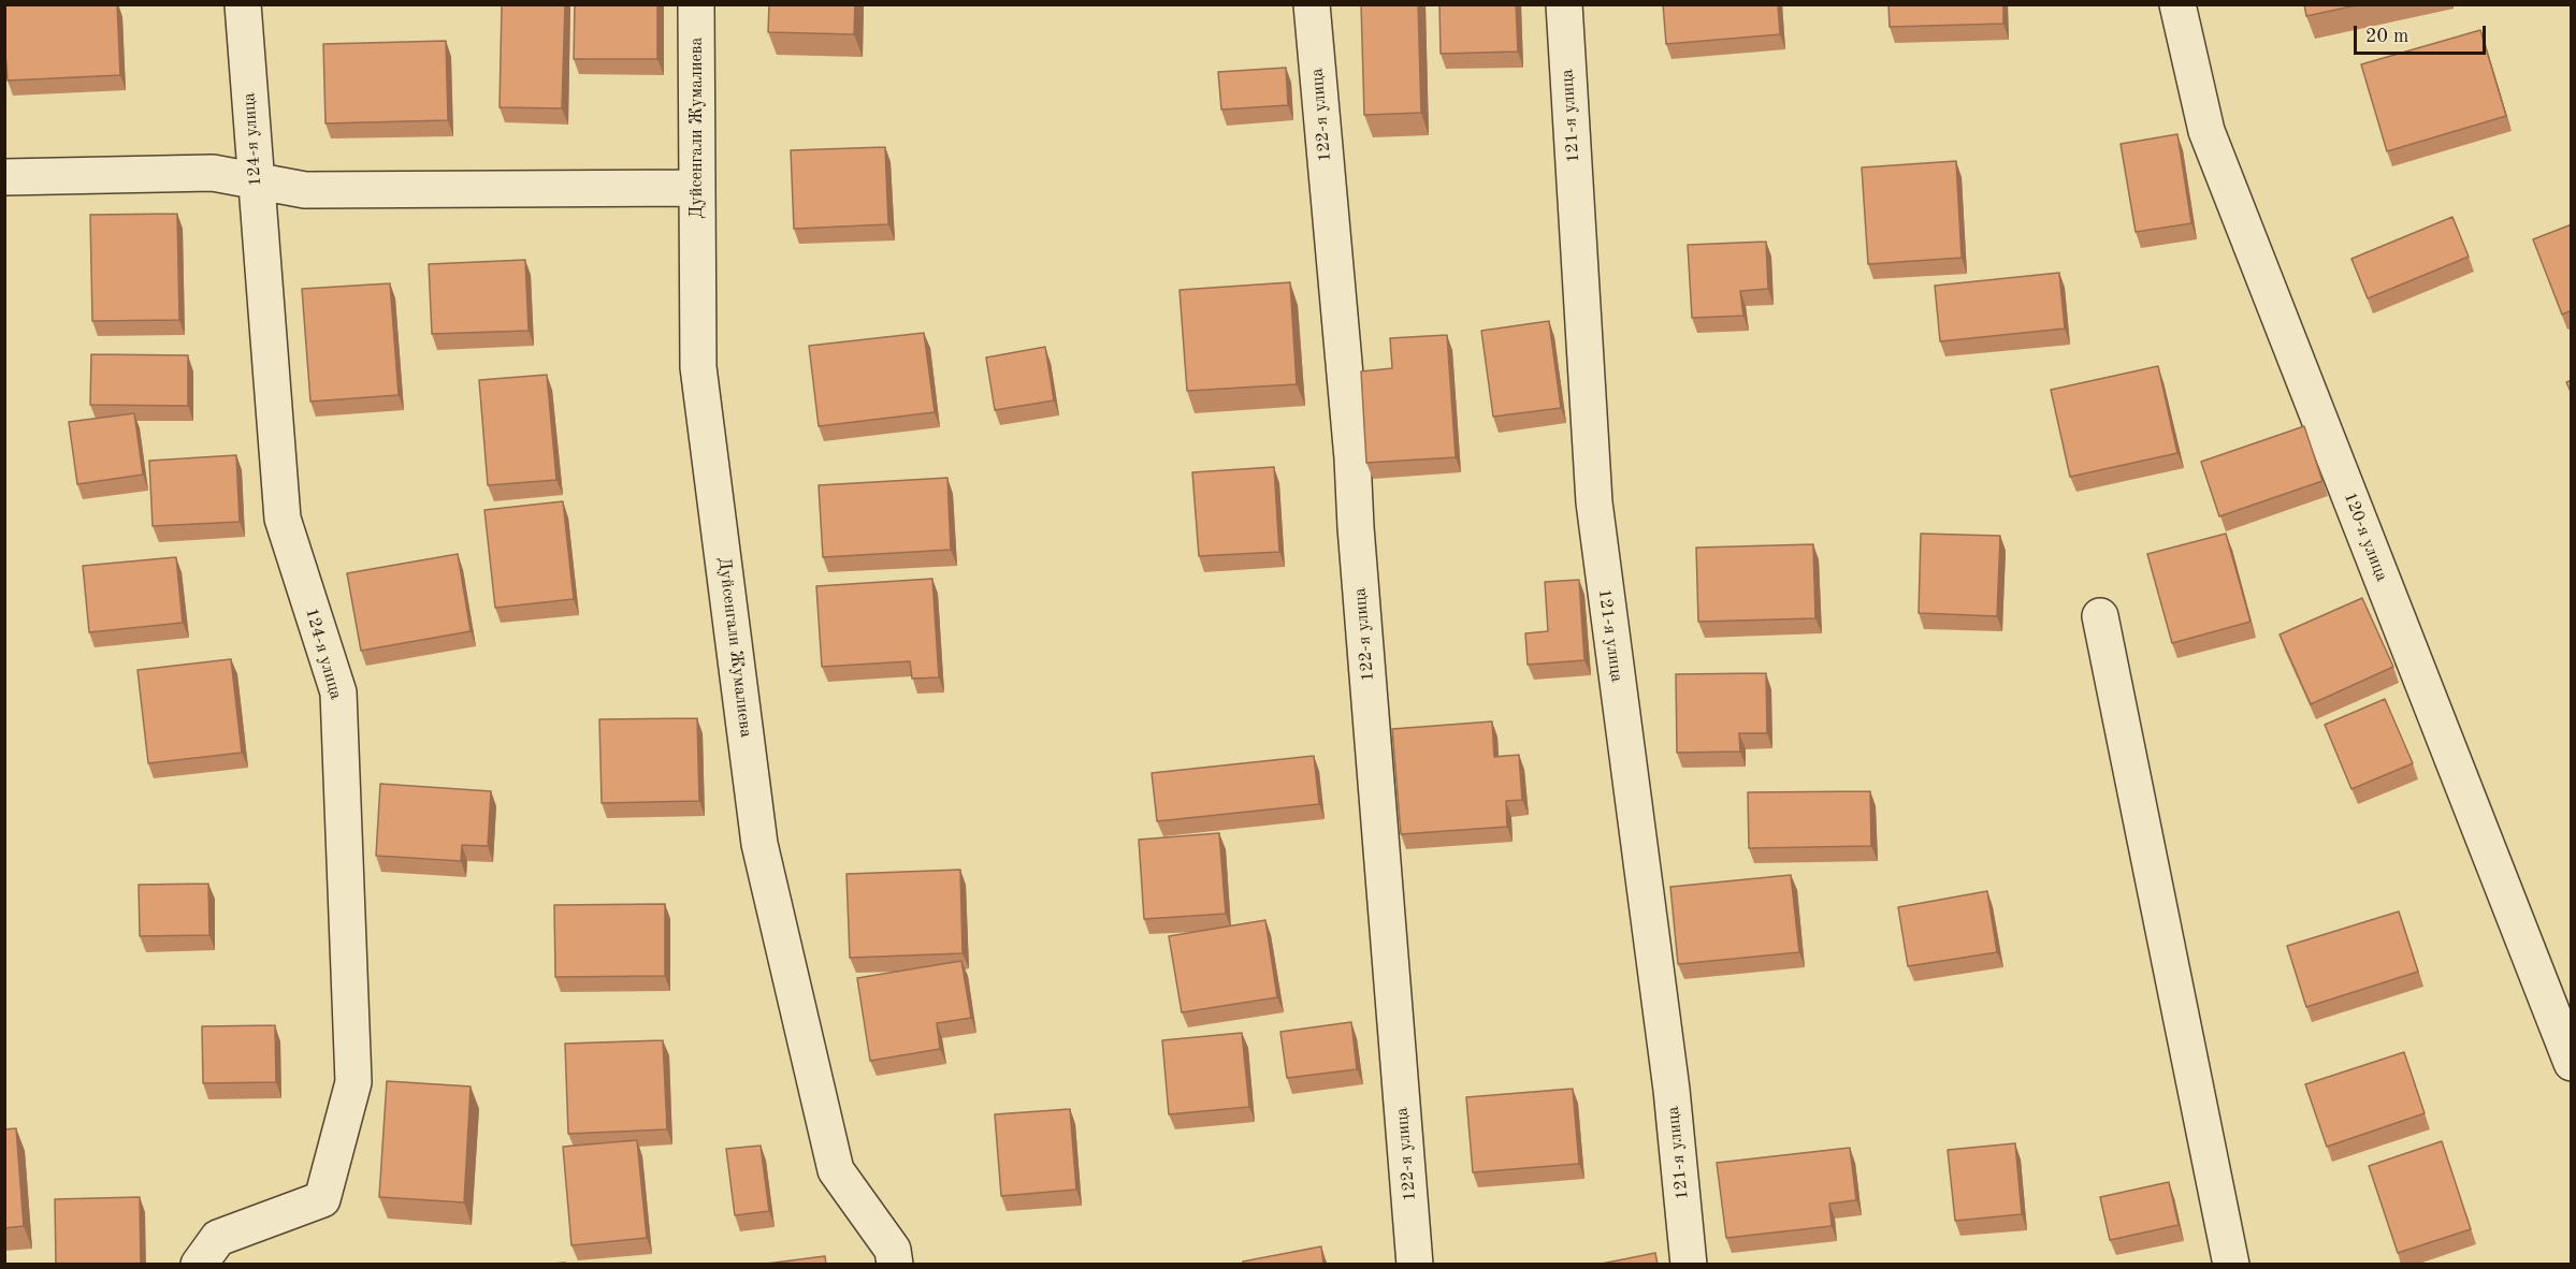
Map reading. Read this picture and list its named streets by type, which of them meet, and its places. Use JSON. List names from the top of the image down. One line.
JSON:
{"streets":{"street":["122-я улица","121-я улица","Дуйсенгали Жумалиева","124-я улица","120-я улица"]},"scale_bar":"20 m"}
